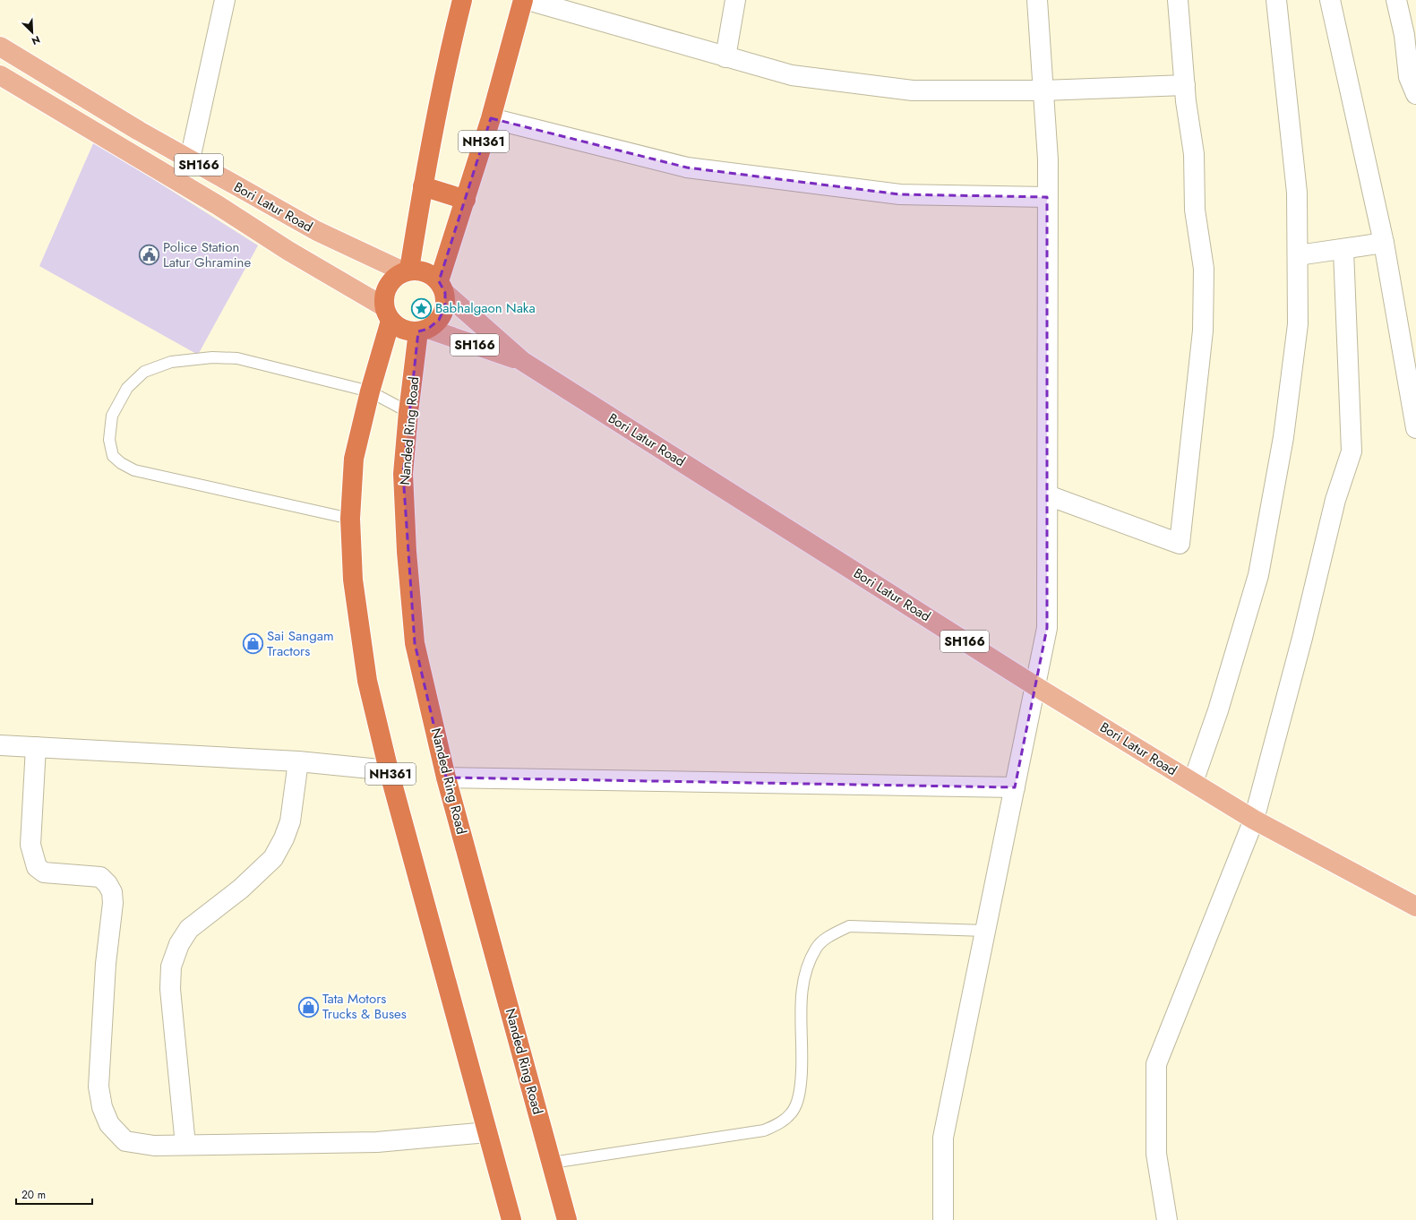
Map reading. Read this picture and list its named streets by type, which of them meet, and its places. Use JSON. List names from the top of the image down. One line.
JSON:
{"streets":{"highway":["NH361","Nanded Ring Road"],"main road":["SH166","Bori Latur Road"]},"crossings":[["NH361","Bori Latur Road"],["NH361","Nanded Ring Road"],["Bori Latur Road","Nanded Ring Road"]],"places":{"public building":["Police Station Latur Ghramine"],"place":["Babhalgaon Naka"],"shop":["Sai Sangam Tractors","Tata Motors Trucks & Buses"]},"scale_bar":"20 m","north":"bottom right"}
